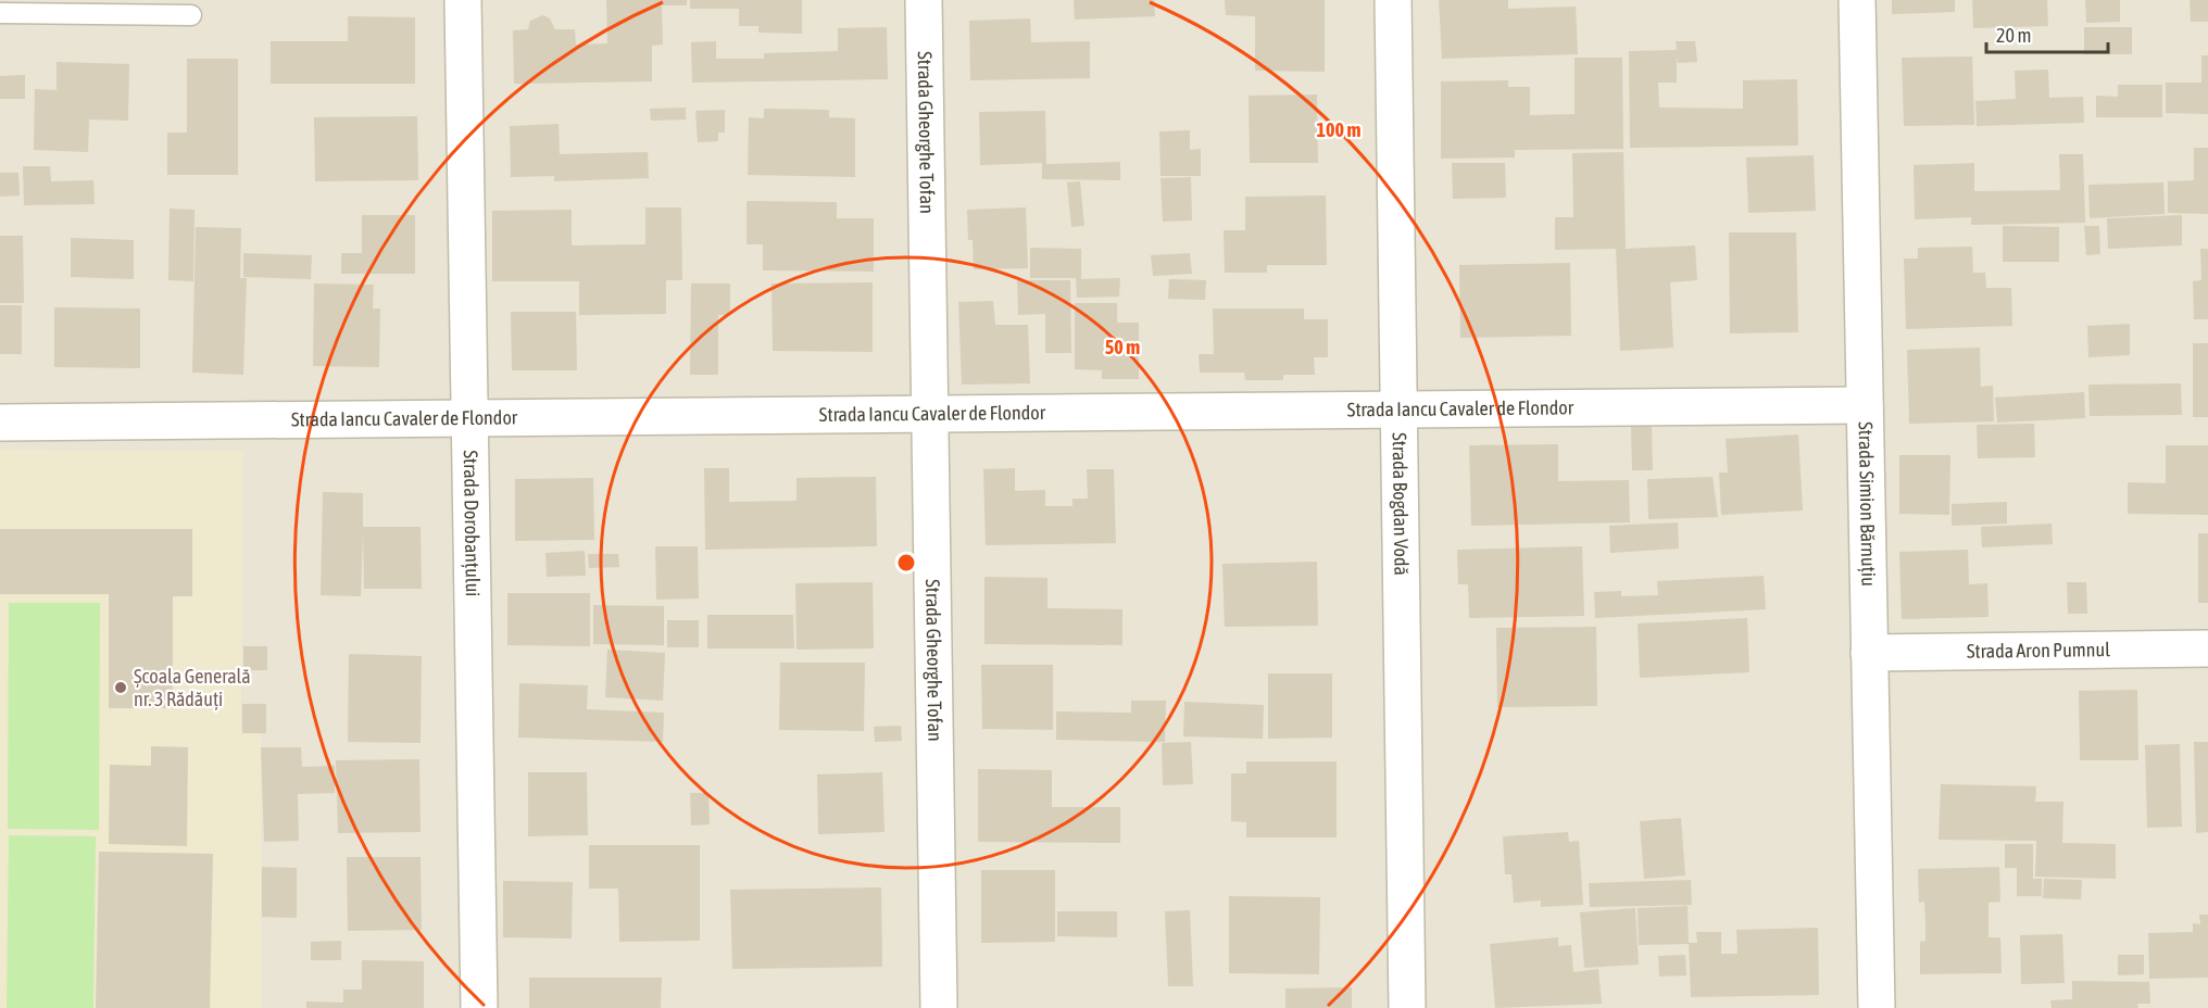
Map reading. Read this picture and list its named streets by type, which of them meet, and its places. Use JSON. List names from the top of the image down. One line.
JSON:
{"streets":{"street":["Strada Gheorghe Tofan","Strada Iancu Cavaler de Flondor","Strada Bogdan Vodă","Strada Simion Bărnuțiu","Strada Dorobanțului","Strada Aron Pumnul"]},"crossings":[["Strada Gheorghe Tofan","Strada Iancu Cavaler de Flondor"],["Strada Iancu Cavaler de Flondor","Strada Bogdan Vodă"],["Strada Iancu Cavaler de Flondor","Strada Simion Bărnuțiu"],["Strada Iancu Cavaler de Flondor","Strada Dorobanțului"],["Strada Simion Bărnuțiu","Strada Aron Pumnul"]],"places":["Școala Generală nr. 3 Rădăuți"],"scale_bar":"20 m","rings":["100 m","50 m"]}
